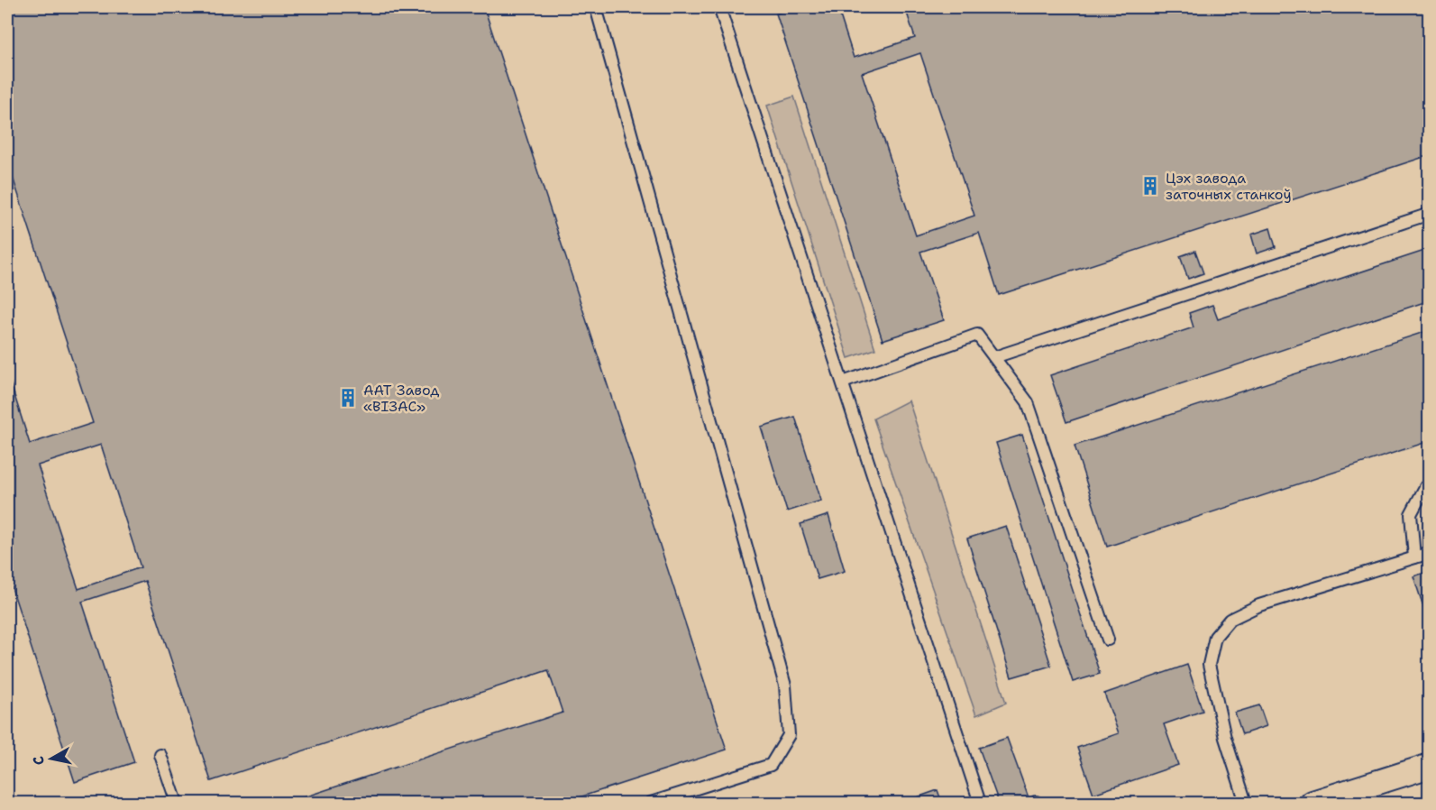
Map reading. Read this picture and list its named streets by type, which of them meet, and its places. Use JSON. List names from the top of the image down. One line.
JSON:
{"places":{"building":["Цэх завода заточных станкоў","ААТ Завод «ВІЗАС»"]},"north":"left"}
